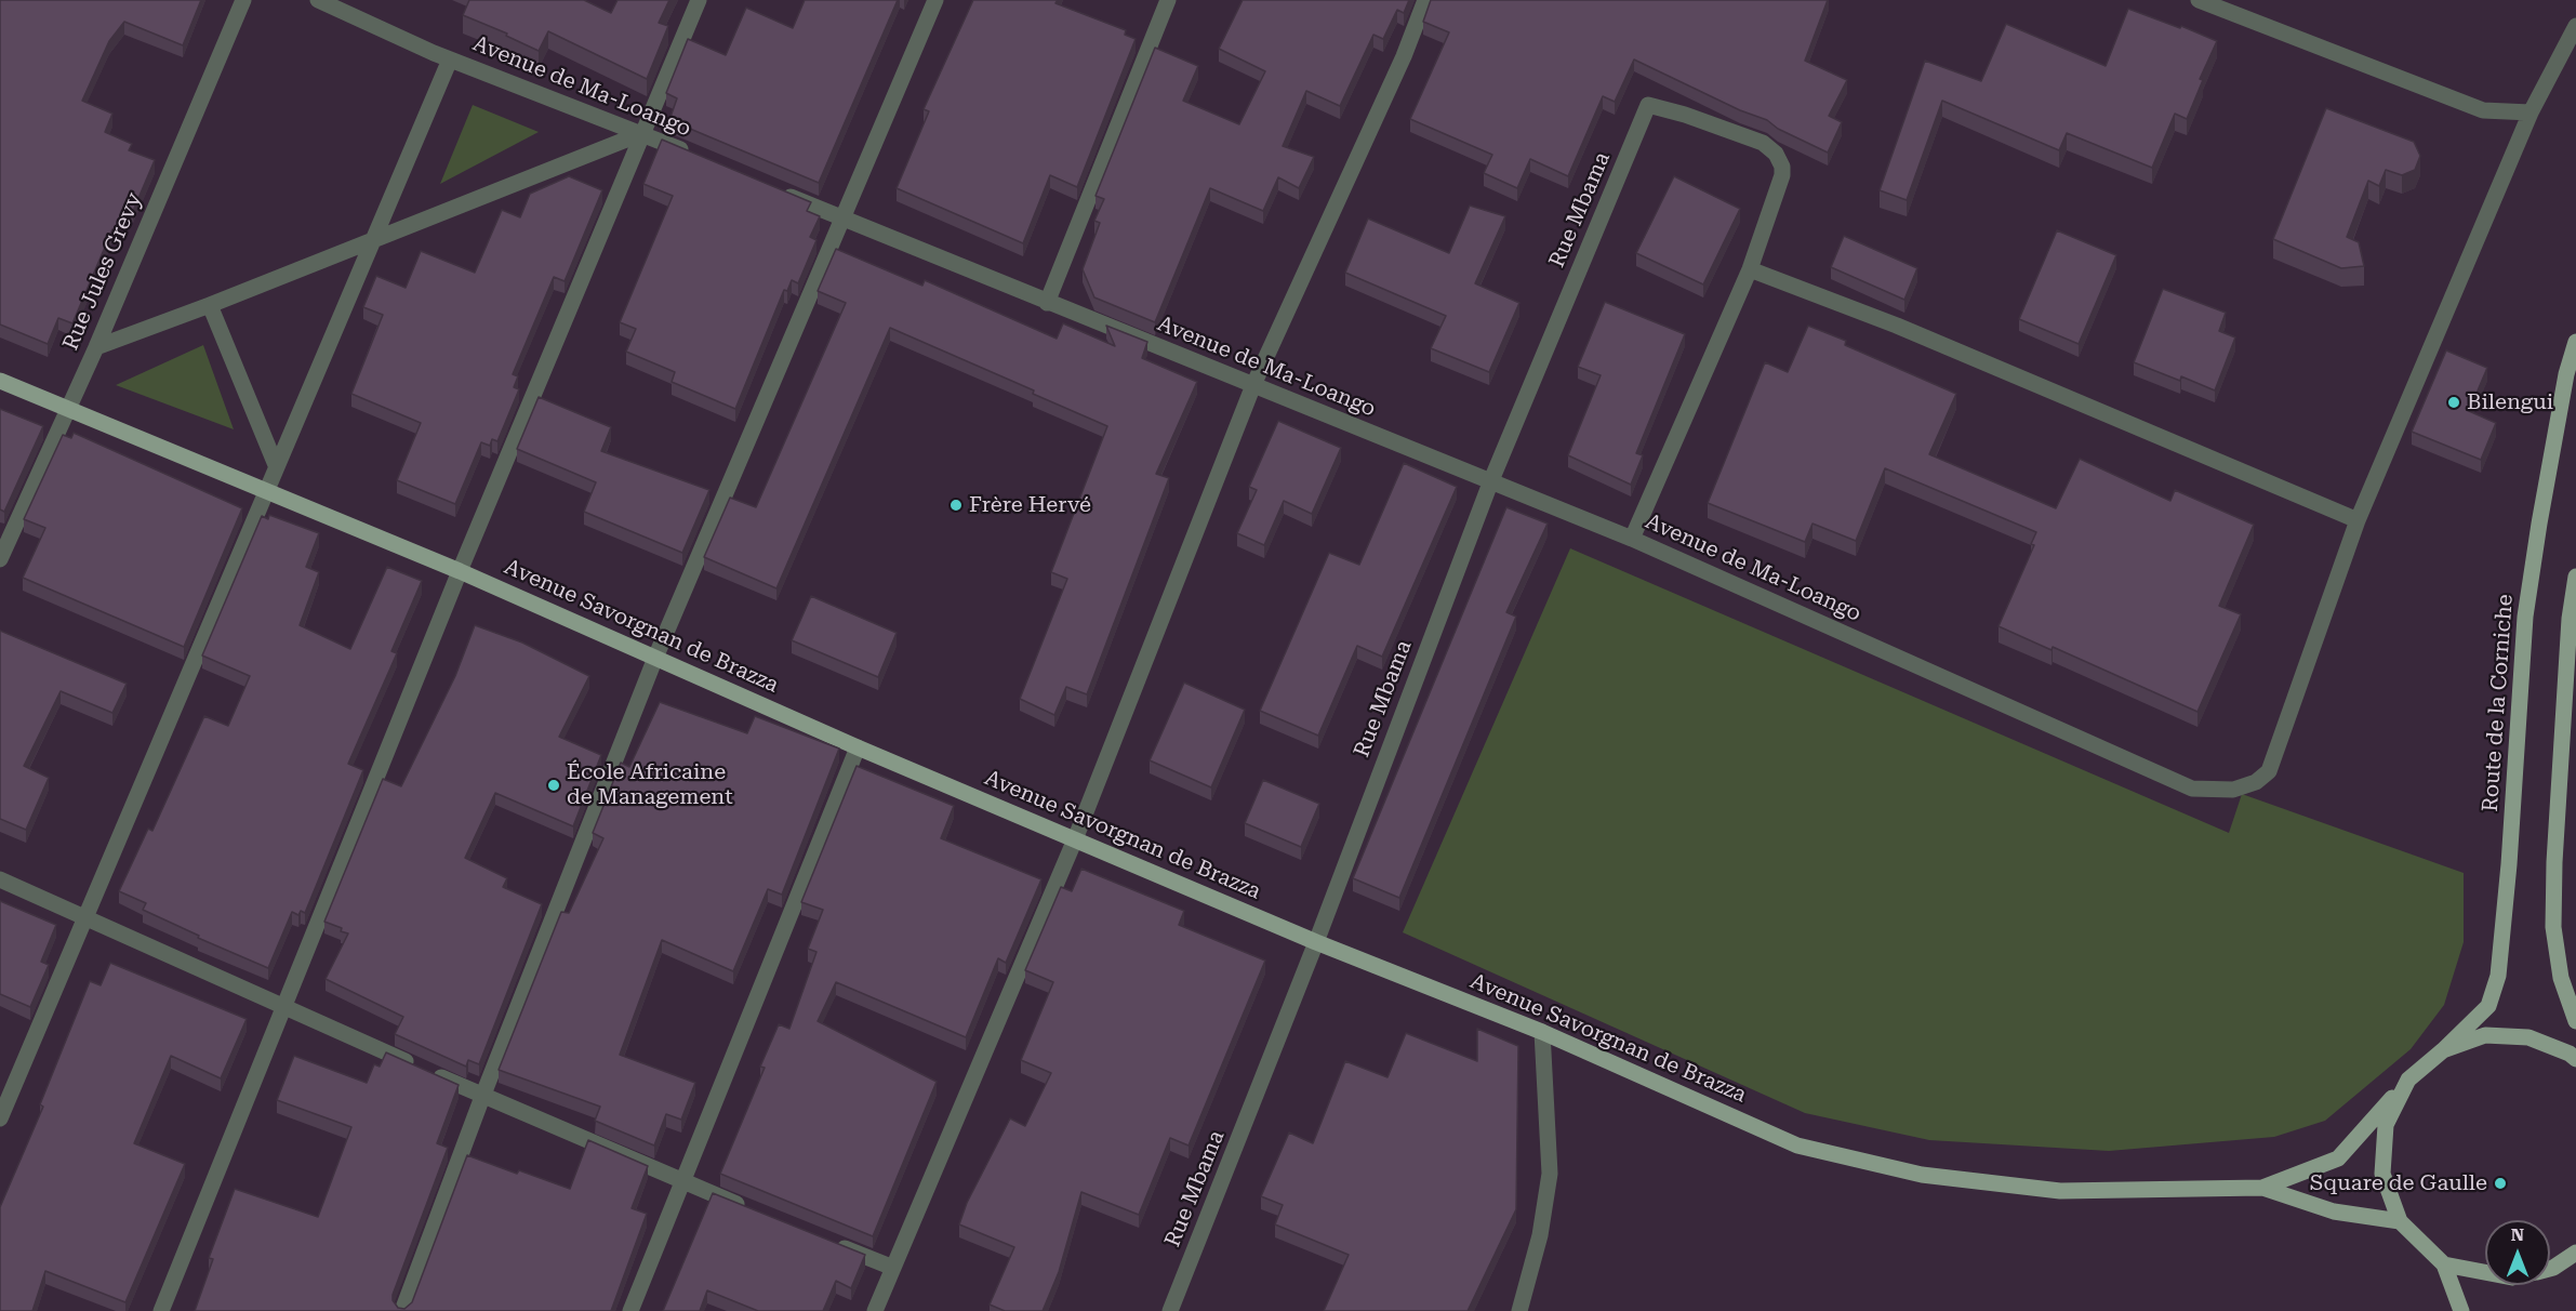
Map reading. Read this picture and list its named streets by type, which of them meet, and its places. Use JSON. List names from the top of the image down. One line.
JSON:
{"streets":{"main road":["Avenue Savorgnan de Brazza","Route de la Corniche"],"street":["Avenue de Ma-Loango","Rue Mbama","Rue Jules Grevy"]},"crossings":[["Avenue de Ma-Loango","Rue Mbama"],["Rue Mbama","Avenue Savorgnan de Brazza"],["Rue Jules Grevy","Avenue Savorgnan de Brazza"],["Avenue Savorgnan de Brazza","Route de la Corniche"]],"places":["Bilengui","Frère Hervé","École Africaine de Management","Square de Gaulle"],"north":"top"}
